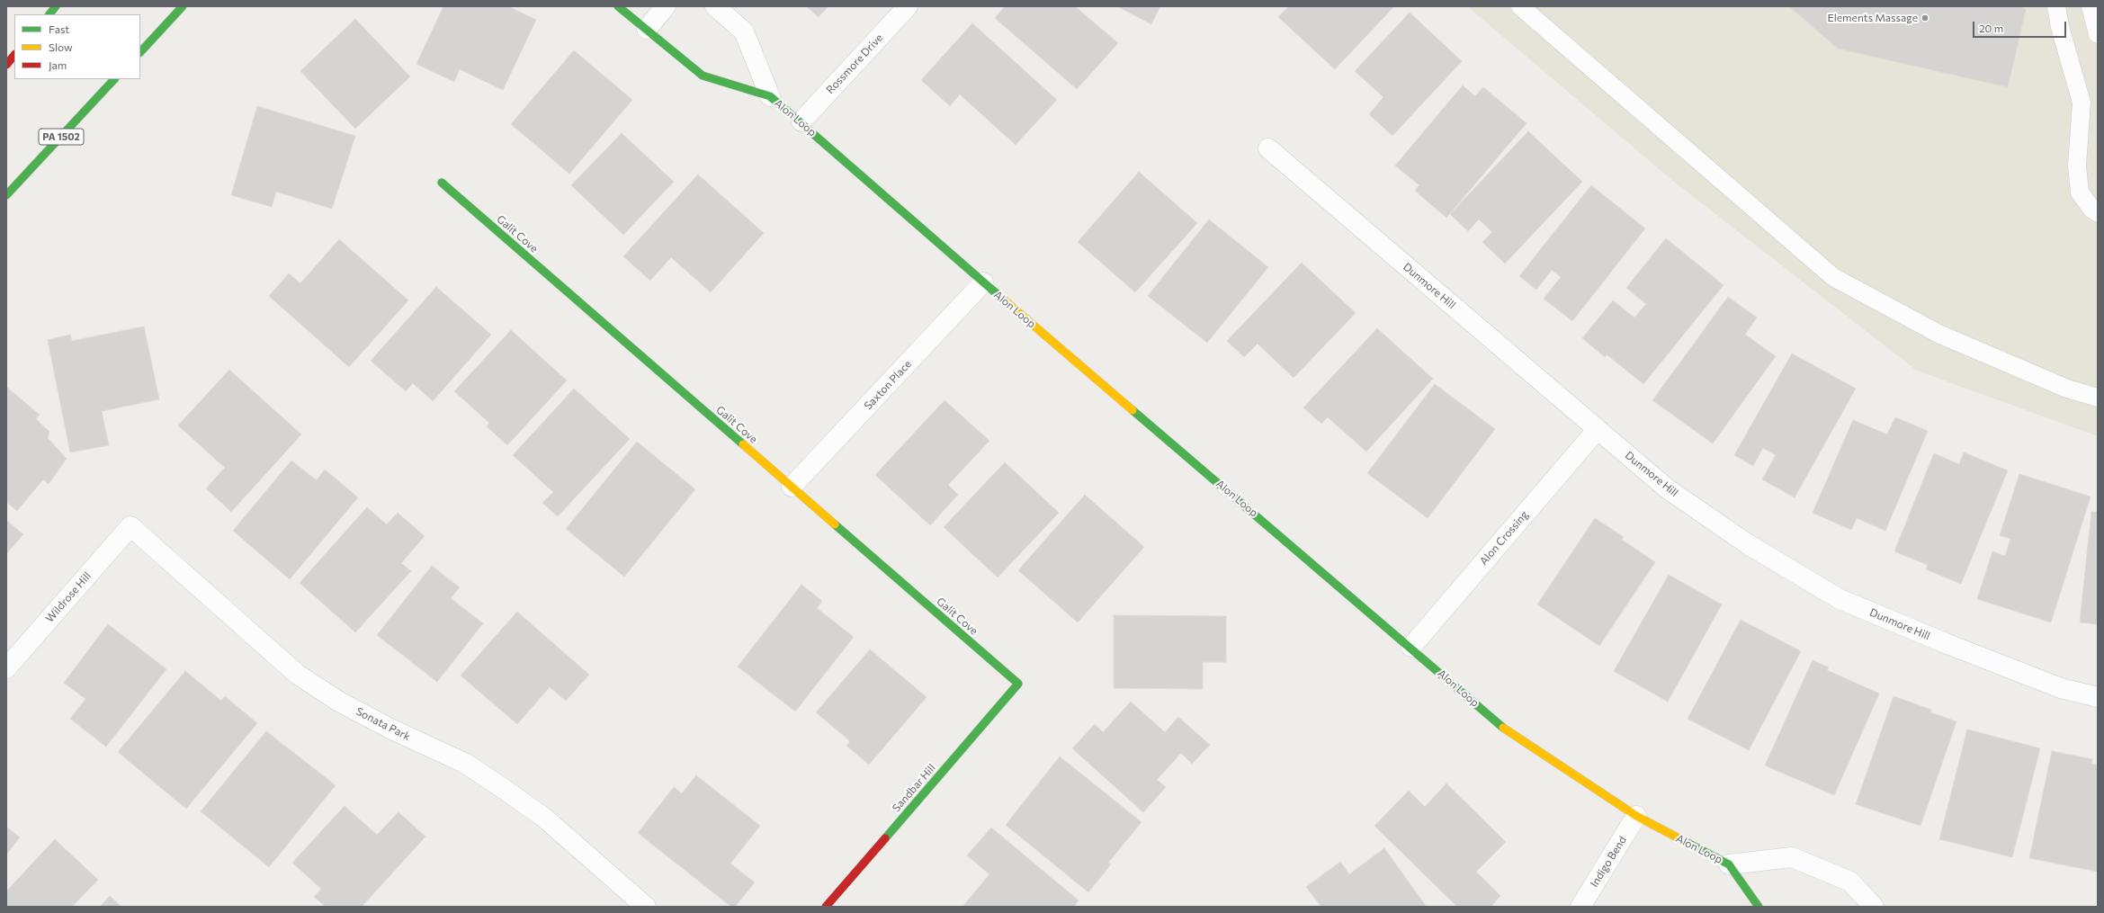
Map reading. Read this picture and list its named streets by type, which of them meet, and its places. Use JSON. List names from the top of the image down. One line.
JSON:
{"streets":{"street":["Rossmore Drive","Alon Loop","PA 1502","Galit Cove","Dunmore Hill","Saxton Place","Alon Crossing","Wildrose Hill","Sonata Park","Sandbar Hill","Indigo Bend"]},"crossings":[["Rossmore Drive","Alon Loop"],["Alon Loop","Saxton Place"],["Alon Loop","Alon Crossing"],["Alon Loop","Indigo Bend"],["Galit Cove","Saxton Place"],["Galit Cove","Sandbar Hill"],["Dunmore Hill","Alon Crossing"],["Wildrose Hill","Sonata Park"]],"places":["Elements Massage"],"legend":["Fast","Slow","Jam"],"scale_bar":"20 m"}
